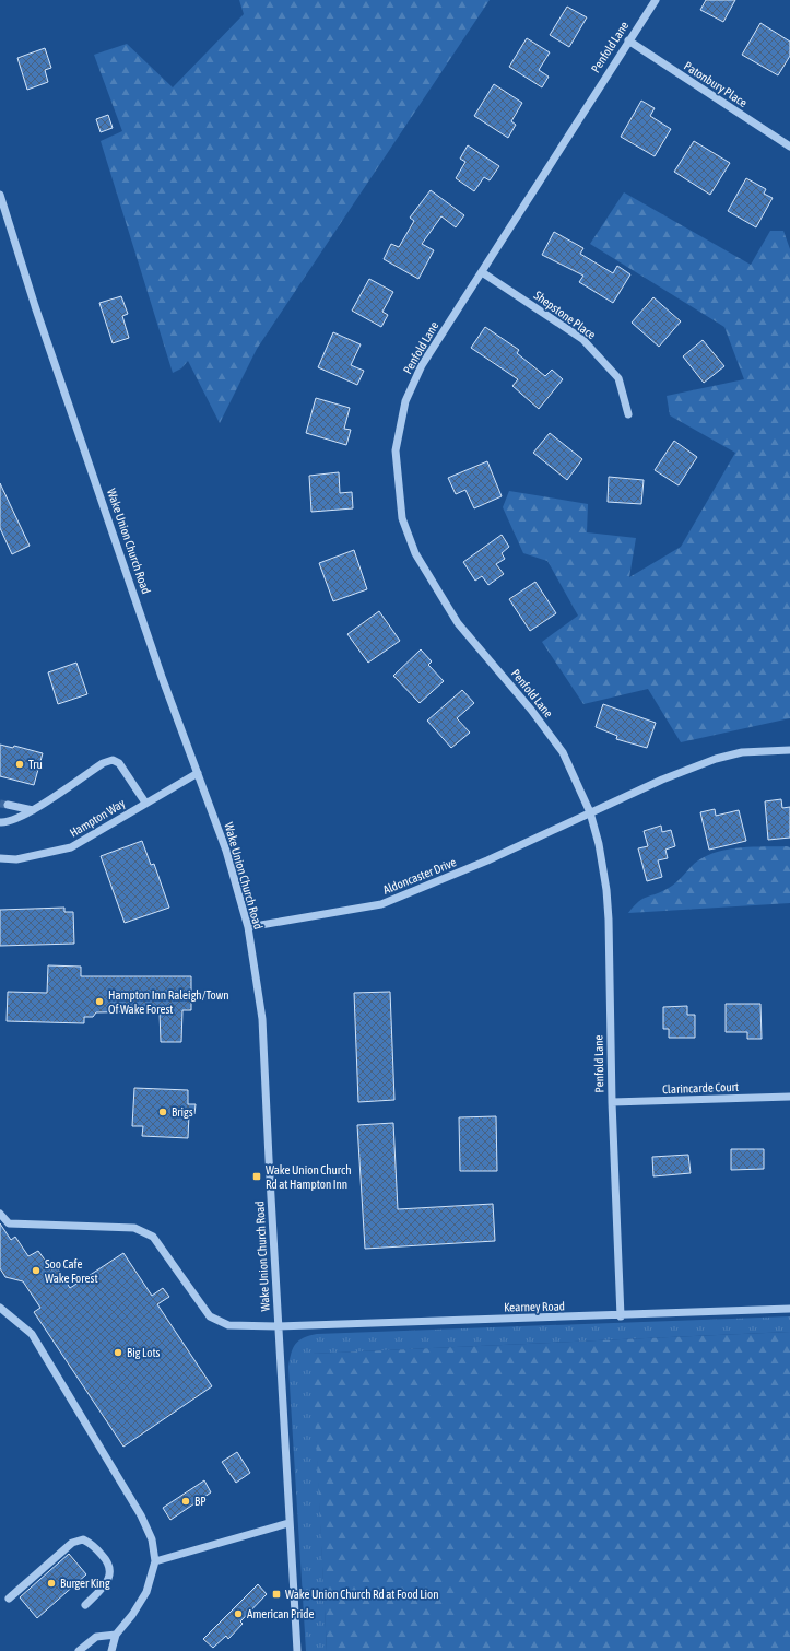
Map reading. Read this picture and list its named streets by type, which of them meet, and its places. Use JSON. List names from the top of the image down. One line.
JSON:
{"streets":{"street":["Penfold Lane","Patonbury Place","Shepstone Place","Wake Union Church Road","Hampton Way","Aldoncaster Drive","Clarincarde Court","Kearney Road"]},"crossings":[["Penfold Lane","Patonbury Place"],["Penfold Lane","Shepstone Place"],["Penfold Lane","Aldoncaster Drive"],["Penfold Lane","Clarincarde Court"],["Penfold Lane","Kearney Road"],["Wake Union Church Road","Hampton Way"],["Wake Union Church Road","Aldoncaster Drive"],["Wake Union Church Road","Kearney Road"]],"places":{"other":["Tru","Hampton Inn Raleigh/Town Of Wake Forest","Brigs","Soo Cafe Wake Forest","Big Lots","BP","Burger King","American Pride"],"transit":["Wake Union Church Rd at Hampton Inn","Wake Union Church Rd at Food Lion"]}}
